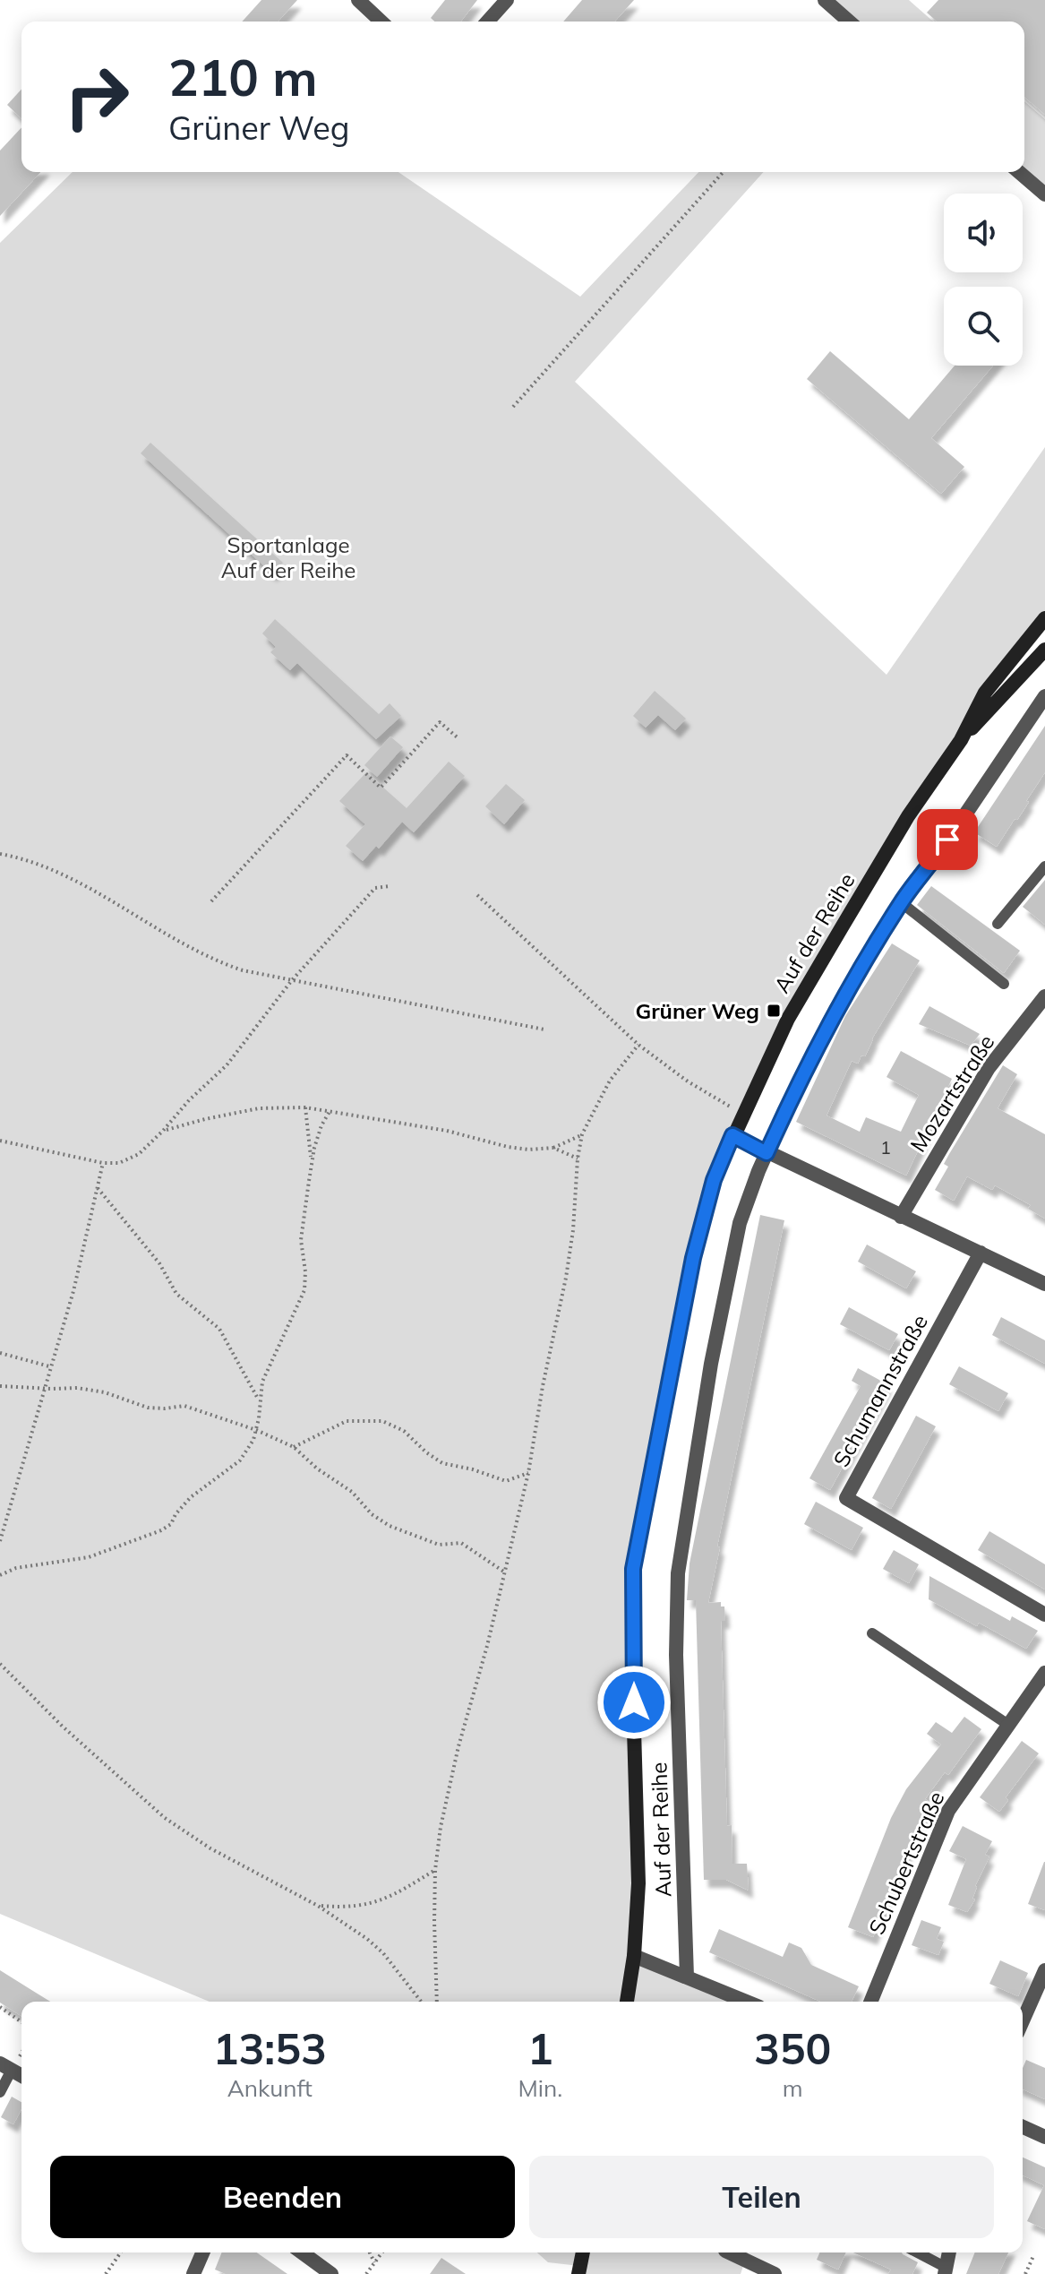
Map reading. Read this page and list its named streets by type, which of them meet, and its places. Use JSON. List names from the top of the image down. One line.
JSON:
{"streets":{"main road":["Auf der Reihe"],"street":["Mozartstraße","Schumannstraße","Schubertstraße"]},"parks":["Sportanlage Auf der Reihe"],"places":{"transit":["Grüner Weg"]},"house_numbers":["1"],"page":{"turn":["210 m","Grüner Weg"],"eta":["13:53","Ankunft","1","Min.","350","m"],"buttons":["Beenden","Teilen"]}}
